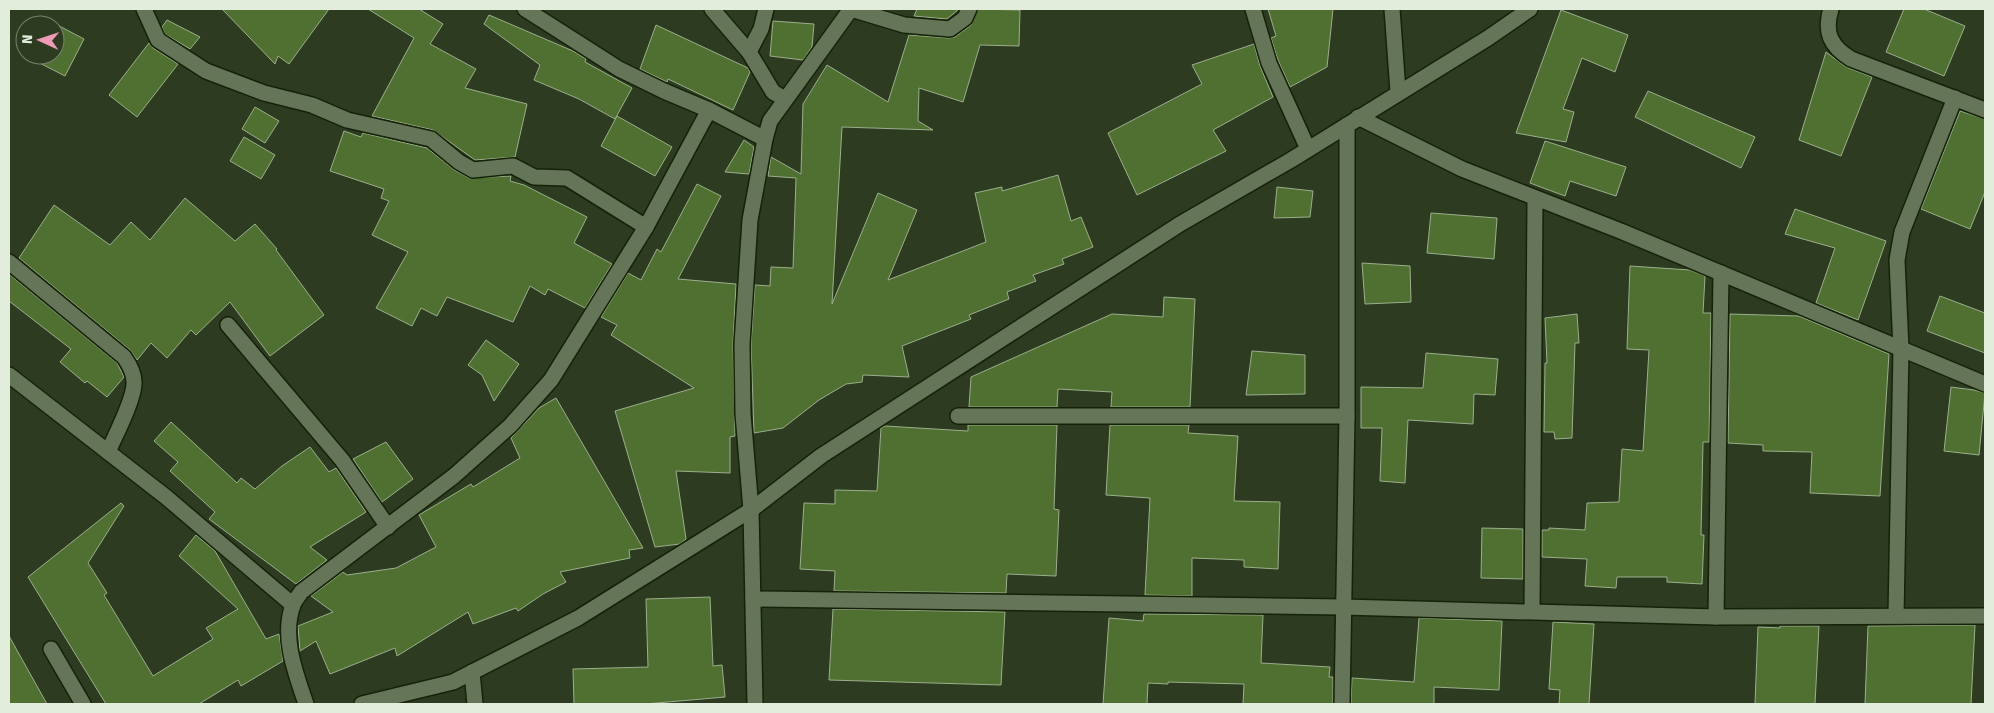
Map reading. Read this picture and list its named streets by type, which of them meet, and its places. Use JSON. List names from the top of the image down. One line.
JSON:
{"north":"left"}
